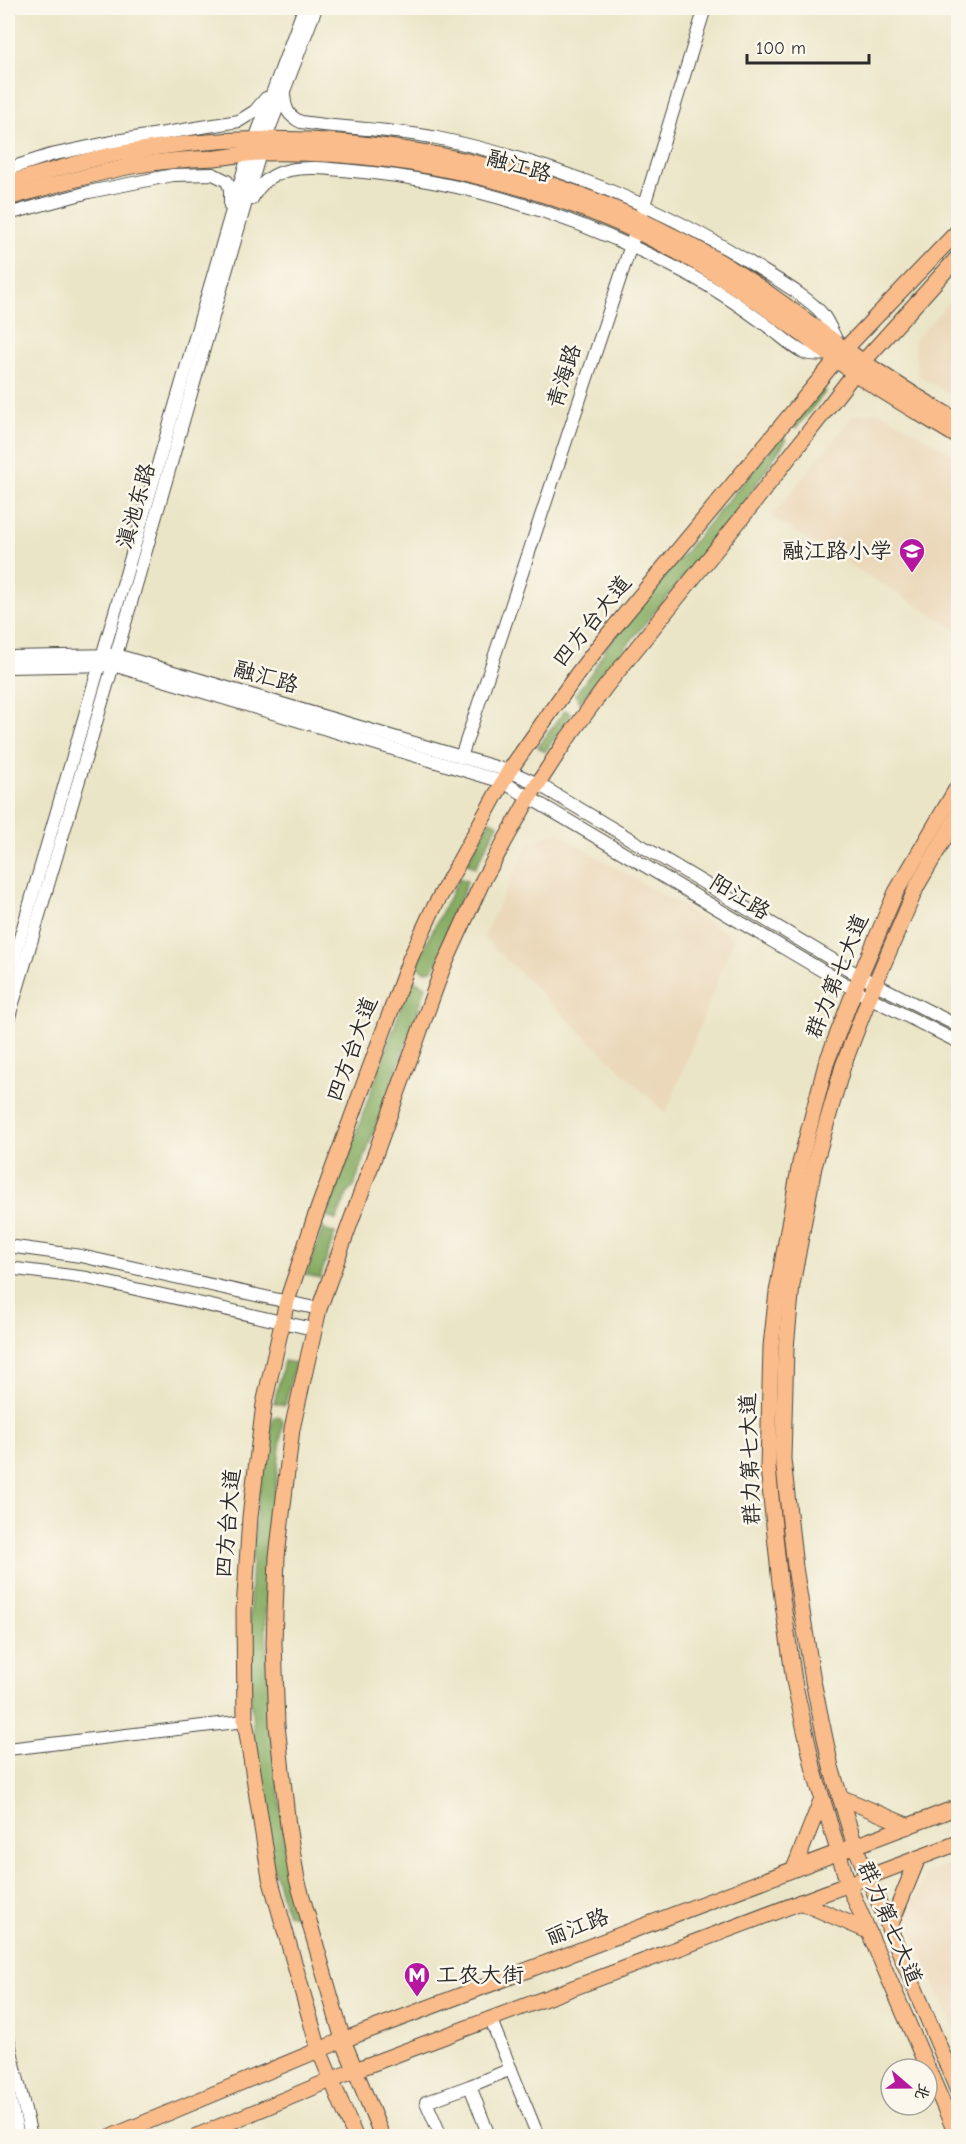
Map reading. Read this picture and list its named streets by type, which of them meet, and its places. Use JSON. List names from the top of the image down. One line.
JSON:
{"streets":{"main road":["融江路","四方台大道","群力第七大道","丽江路"],"street":["青海路","滇池东路","融汇路","阳江路"]},"crossings":[["融江路","青海路"],["融江路","滇池东路"],["融江路","四方台大道"],["青海路","融汇路"],["滇池东路","融汇路"],["四方台大道","融汇路"],["四方台大道","阳江路"],["四方台大道","丽江路"],["融汇路","阳江路"],["阳江路","群力第七大道"],["群力第七大道","丽江路"]],"places":{"school or university":["融江路小学"],"metro station":["工农大街"]},"scale_bar":"100 m","north":"right"}
